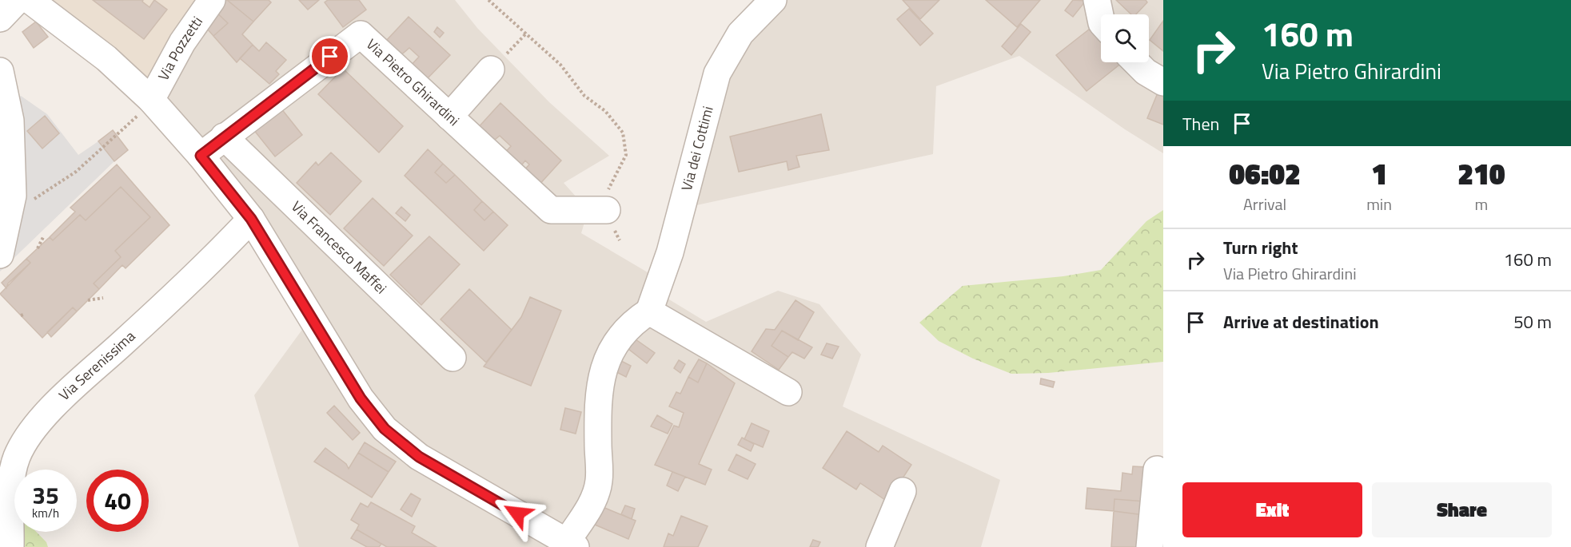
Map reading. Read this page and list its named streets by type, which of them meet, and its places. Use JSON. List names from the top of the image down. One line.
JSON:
{"streets":{"street":["Via Pozzetti","Via Pietro Ghirardini","Via dei Cottimi","Via Francesco Maffei","Via Serenissima"]},"crossings":[["Via Pietro Ghirardini","Via Francesco Maffei"]],"page":{"turn":["160 m","Via Pietro Ghirardini"],"then":"Then","eta":["06:02","Arrival","1","min","210","m"],"list":[{"name":"Turn right","note":"Via Pietro Ghirardini","value":"160 m"},{"name":"Arrive at destination","value":"50 m"}],"speed":"35 km/h","limit":"40","buttons":["Exit","Share"]}}
